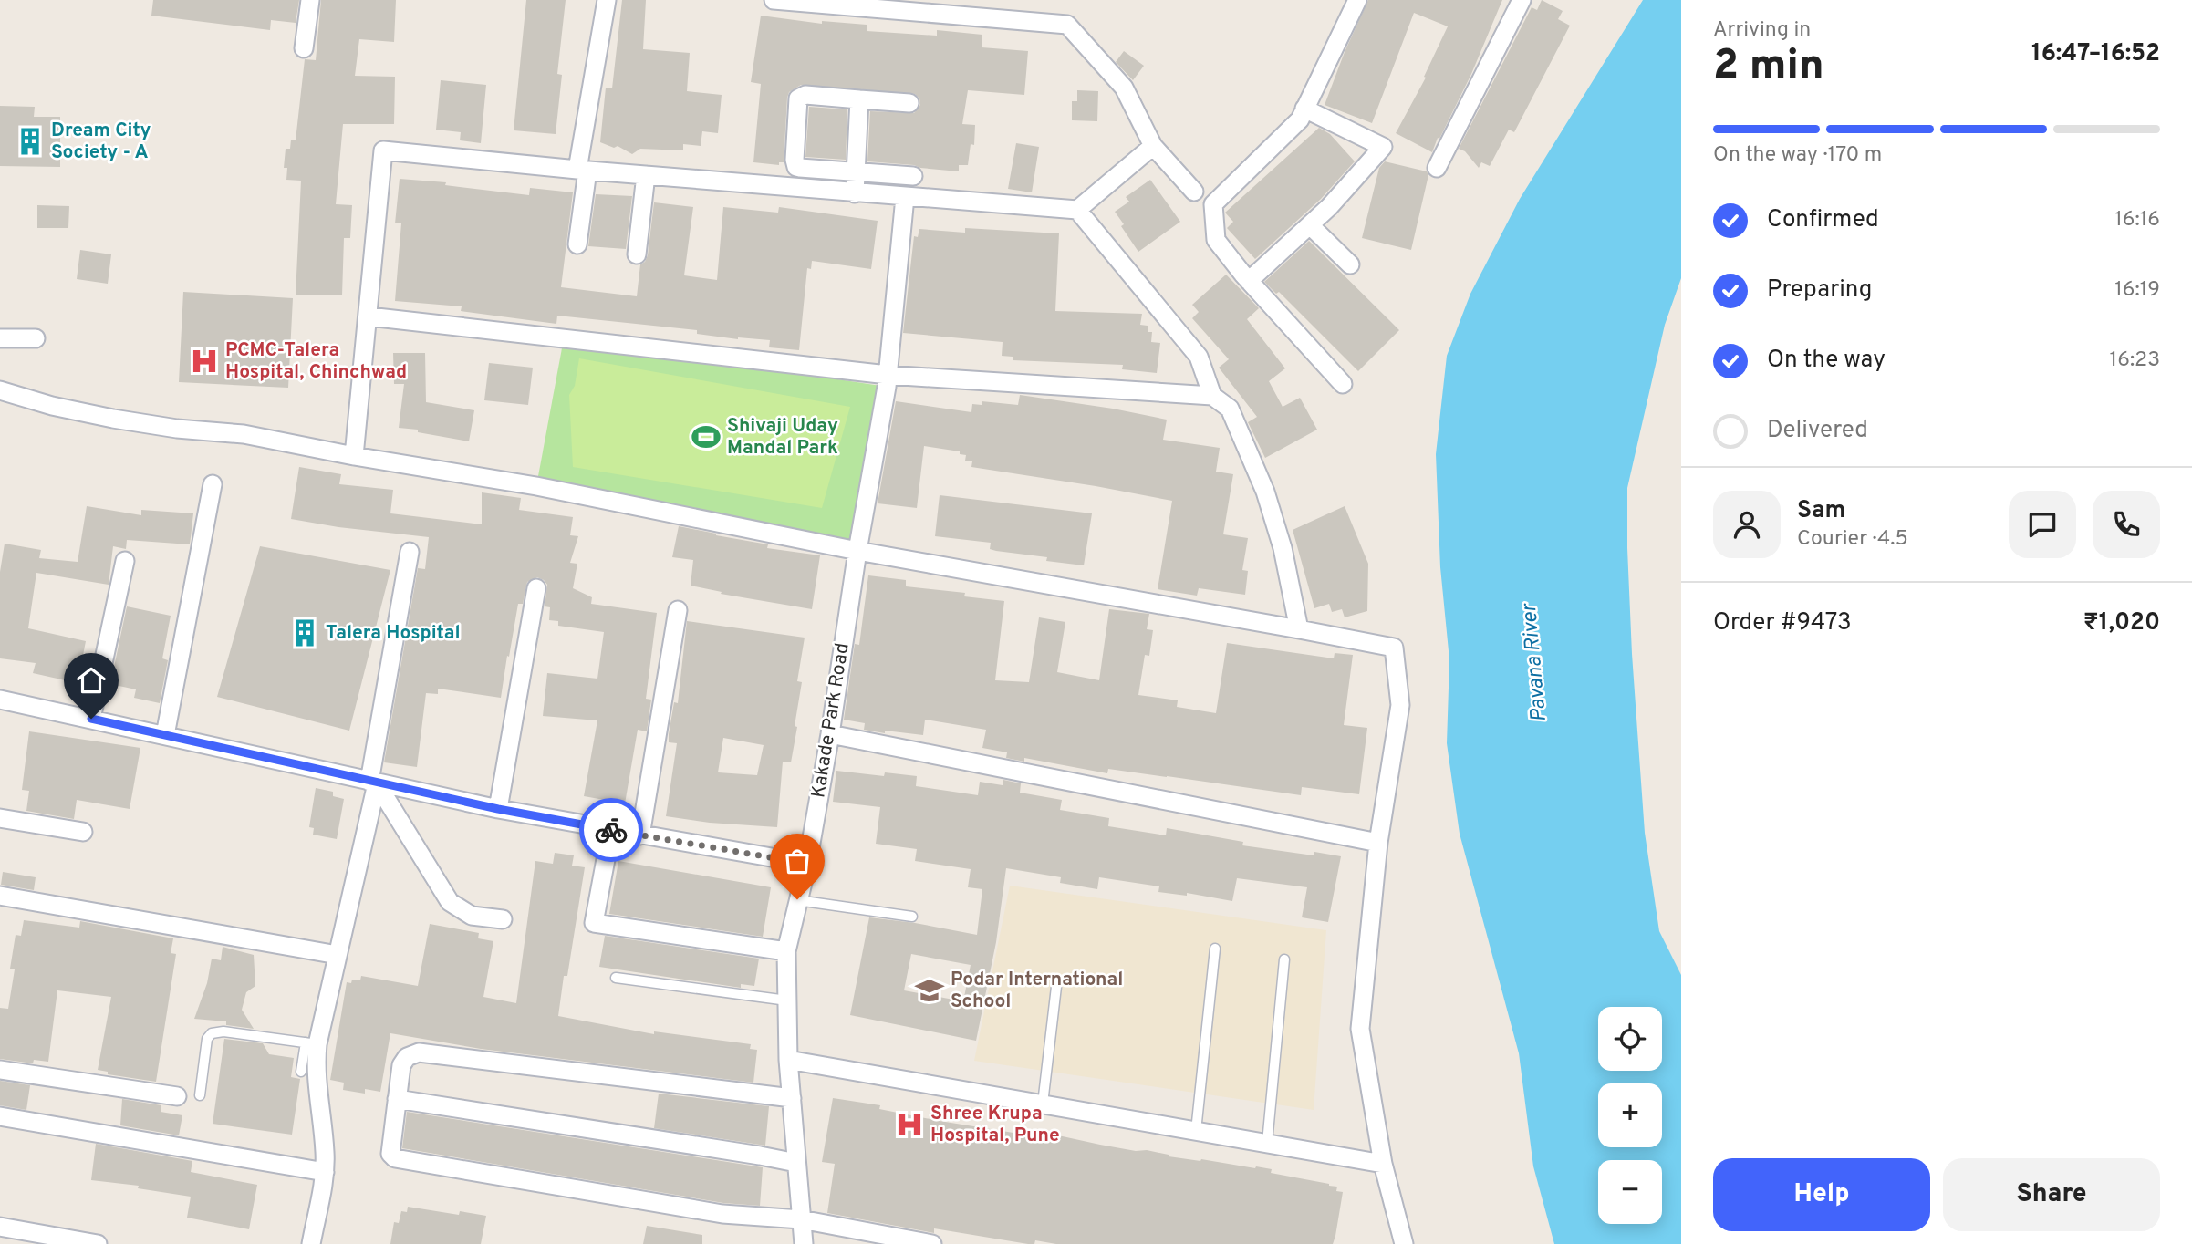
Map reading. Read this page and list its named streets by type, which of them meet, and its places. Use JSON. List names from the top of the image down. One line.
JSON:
{"streets":{"street":["Kakade Park Road"]},"water":["Pavana River"],"places":{"building":["Dream City Society - A","Talera Hospital"],"hospital":["PCMC-Talera Hospital, Chinchwad","Shree Krupa Hospital, Pune"],"sports":["Shivaji Uday Mandal Park"],"school or university":["Podar International School"]},"page":{"heading":["2 min","Arriving in","16:47–16:52"],"panel":["Sam","Courier · 4.5","Order #9473","₹1,020"],"bar":"On the way · 170 m","list":[["Confirmed","16:16"],["Preparing","16:19"],["On the way","16:23"],"Delivered"],"map_buttons":["+","−"],"buttons":["Help","Share"]}}
